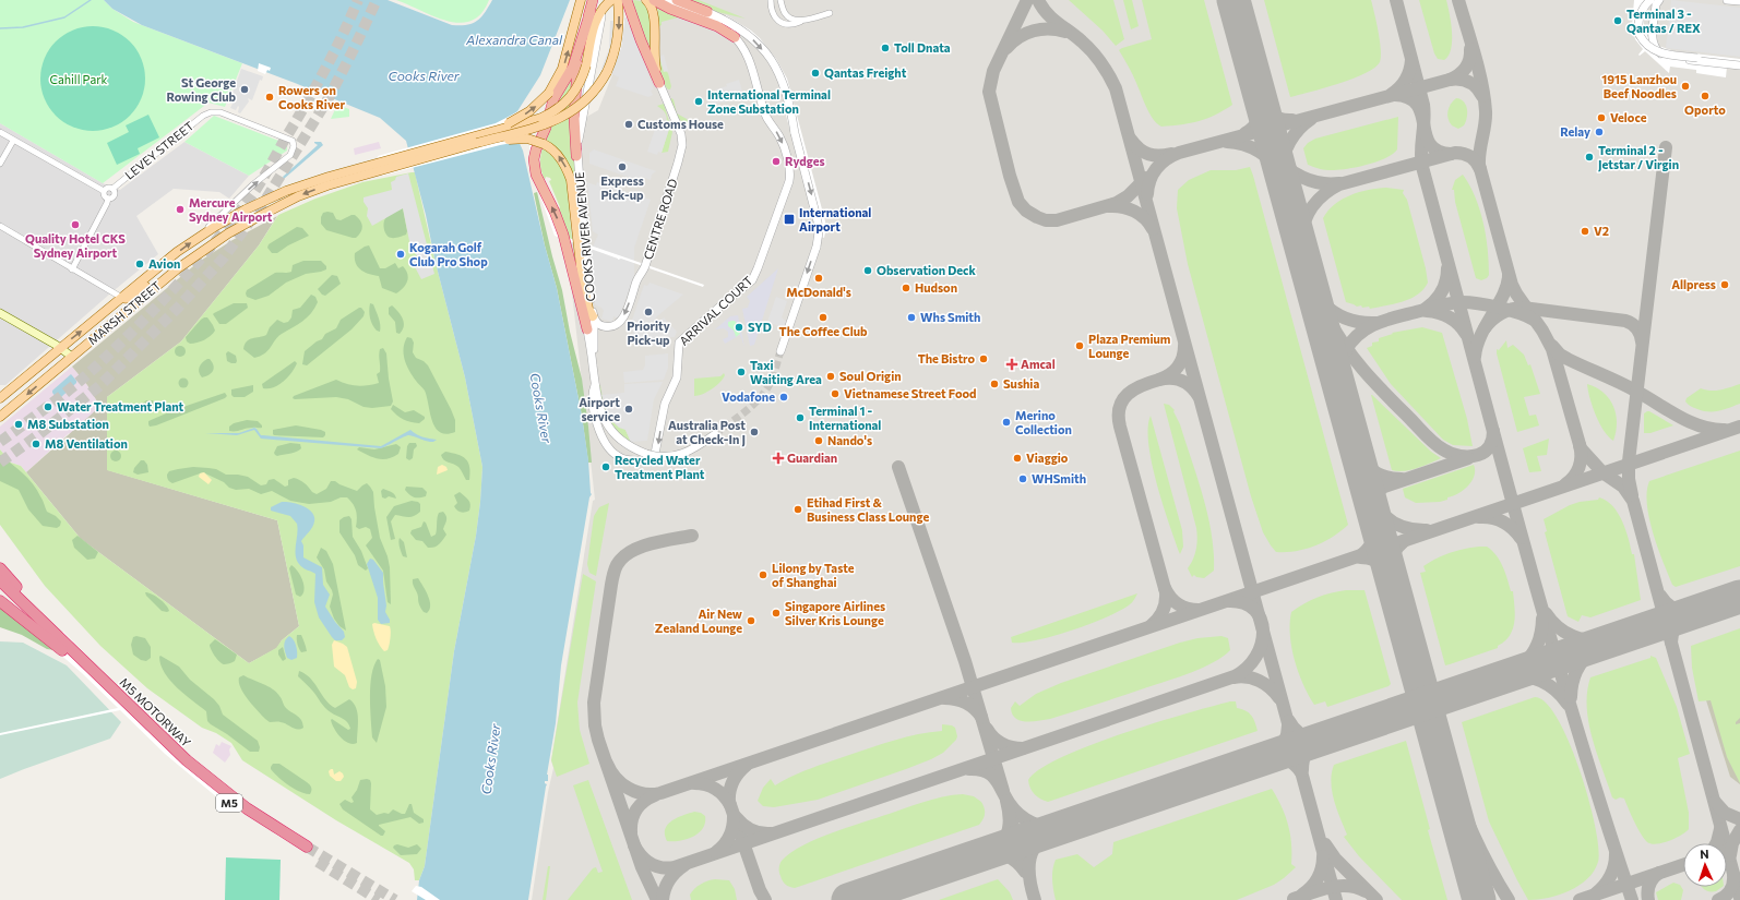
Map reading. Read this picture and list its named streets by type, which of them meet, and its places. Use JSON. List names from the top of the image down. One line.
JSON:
{"streets":{"highway":["M5 MOTORWAY","M5"],"main road":["MARSH STREET"],"street":["LEVEY STREET","CENTRE ROAD","COOKS RIVER AVENUE","ARRIVAL COURT"]},"crossings":[["LEVEY STREET","MARSH STREET"],["CENTRE ROAD","COOKS RIVER AVENUE"]],"one_way":["CENTRE ROAD"],"water":["Alexandra Canal","Cooks River"],"parks":["Cahill Park"],"places":{"other":["Terminal 3 - Qantas / REX","Toll Dnata","Qantas Freight","1915 Lanzhou Beef Noodles","St George Rowing Club","Oporto","Rowers on Cooks River","International Terminal Zone Substation","Veloce","Customs House","Relay","Terminal 2 - Jetstar / Virgin","Rydges","Express Pick-up","Mercure Sydney Airport","Quality Hotel CKS Sydney Airport","V2","Kogarah Golf Club Pro Shop","Avion","Observation Deck","McDonald's","Allpress","Hudson","Priority Pick-up","The Coffee Club","Whs Smith","SYD","Plaza Premium Lounge","The Bistro","Taxi Waiting Area","Soul Origin","Sushia","Vietnamese Street Food","Vodafone","Water Treatment Plant","Airport service","Terminal 1 - International","Merino Collection","M8 Substation","Australia Post at Check-In J","Nando's","M8 Ventilation","Viaggio","Recycled Water Treatment Plant","WHSmith","Etihad First & Business Class Lounge","Lilong by Taste of Shanghai","Singapore Airlines Silver Kris Lounge","Air New Zealand Lounge"],"transit":["International Airport"],"health":["Amcal","Guardian"]},"north":"top"}
